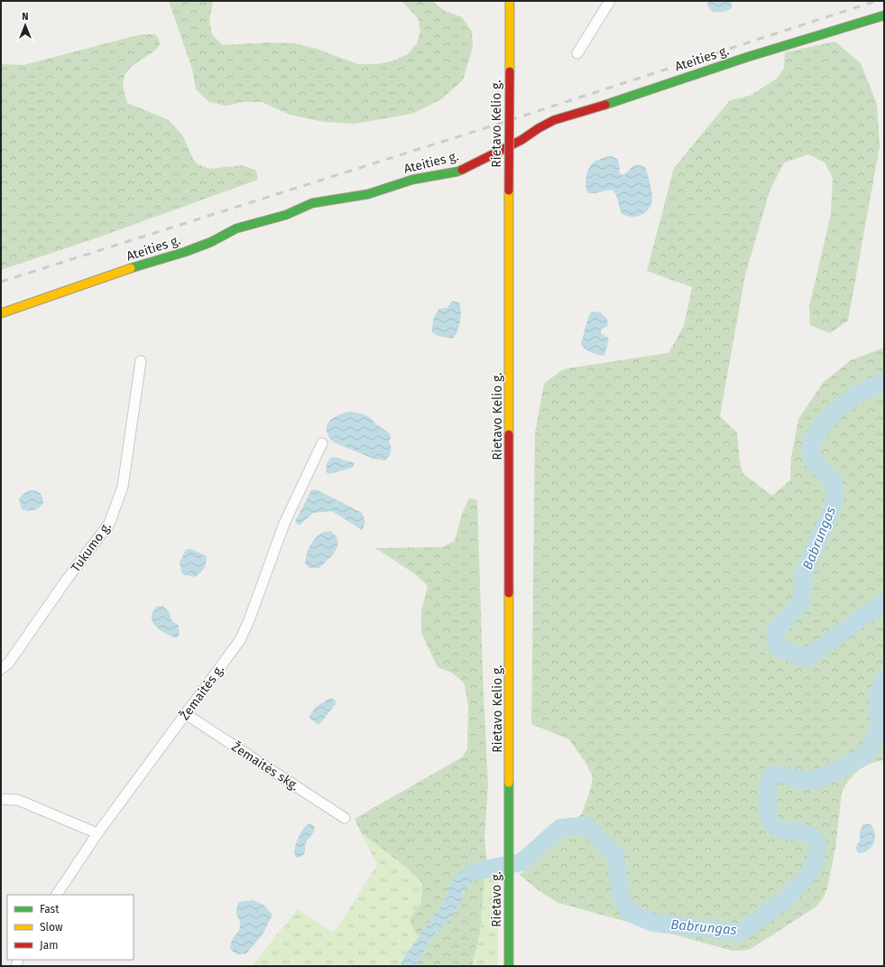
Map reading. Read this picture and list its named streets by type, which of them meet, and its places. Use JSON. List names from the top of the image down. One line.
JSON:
{"streets":{"main road":["Ateities g.","Rietavo Kelio g.","Rietavo g."],"street":["Tukumo g.","Žemaitės g.","Žemaitės skg."]},"crossings":[["Rietavo Kelio g.","Rietavo g."],["Žemaitės g.","Žemaitės skg."]],"water":["Babrungas"],"legend":["Fast","Slow","Jam"],"north":"top"}
